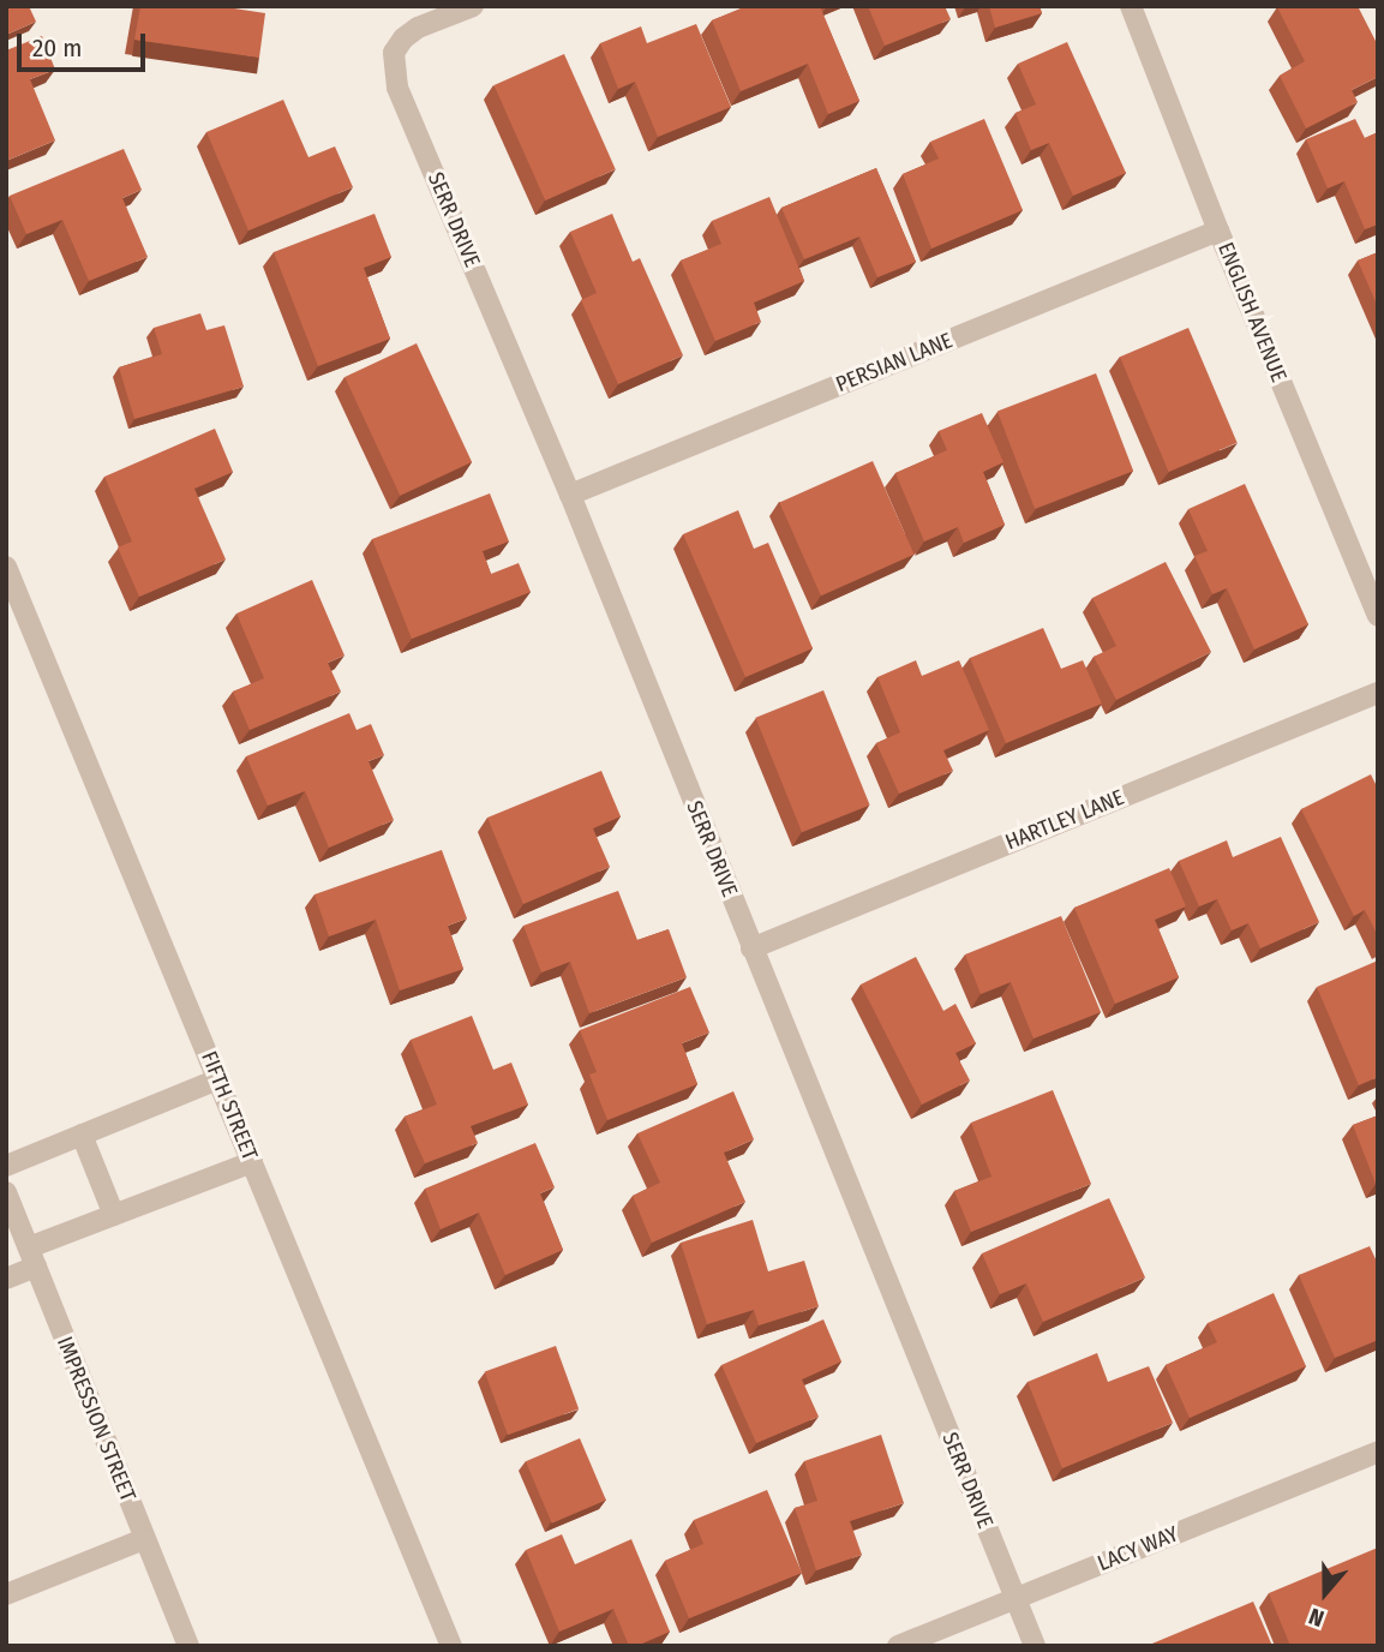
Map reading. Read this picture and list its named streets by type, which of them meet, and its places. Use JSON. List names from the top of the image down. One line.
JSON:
{"streets":{"street":["SERR DRIVE","ENGLISH AVENUE","PERSIAN LANE","HARTLEY LANE","FIFTH STREET","IMPRESSION STREET","LACY WAY"]},"crossings":[["SERR DRIVE","PERSIAN LANE"],["SERR DRIVE","HARTLEY LANE"],["SERR DRIVE","LACY WAY"],["ENGLISH AVENUE","PERSIAN LANE"]],"scale_bar":"20 m","north":"bottom"}
